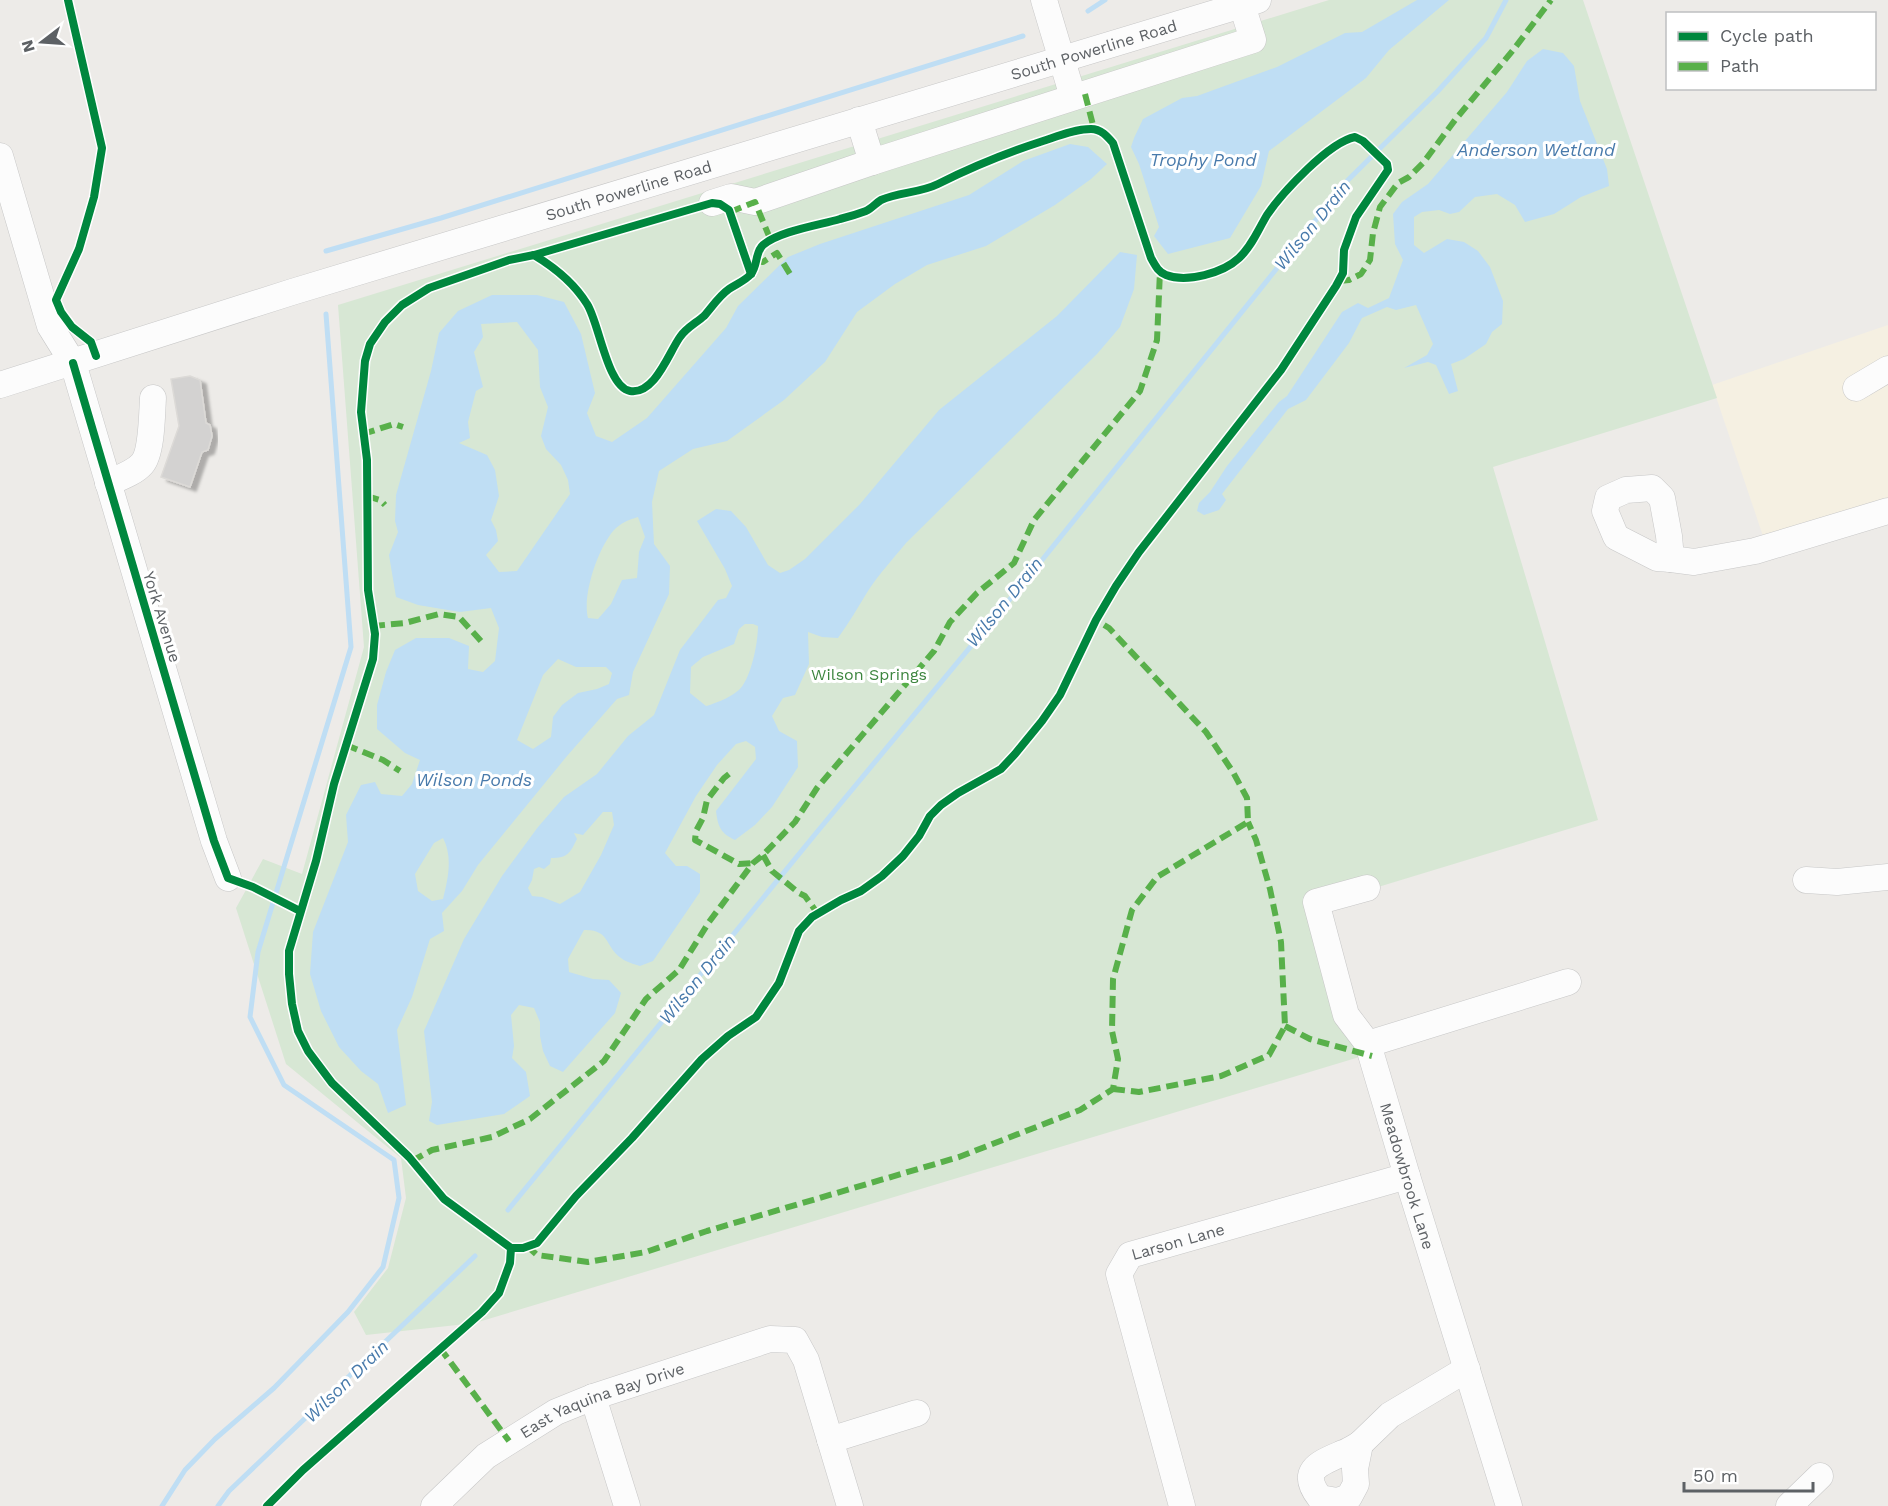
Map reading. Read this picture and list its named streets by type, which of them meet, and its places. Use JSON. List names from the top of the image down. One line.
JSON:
{"streets":{"street":["South Powerline Road","York Avenue","Meadowbrook Lane","Larson Lane","East Yaquina Bay Drive"]},"crossings":[["South Powerline Road","York Avenue"],["Meadowbrook Lane","Larson Lane"]],"water":["Anderson Wetland","Trophy Pond","Wilson Drain","Wilson Ponds"],"parks":["Wilson Springs"],"legend":["Cycle path","Path"],"scale_bar":"50 m","north":"left"}
